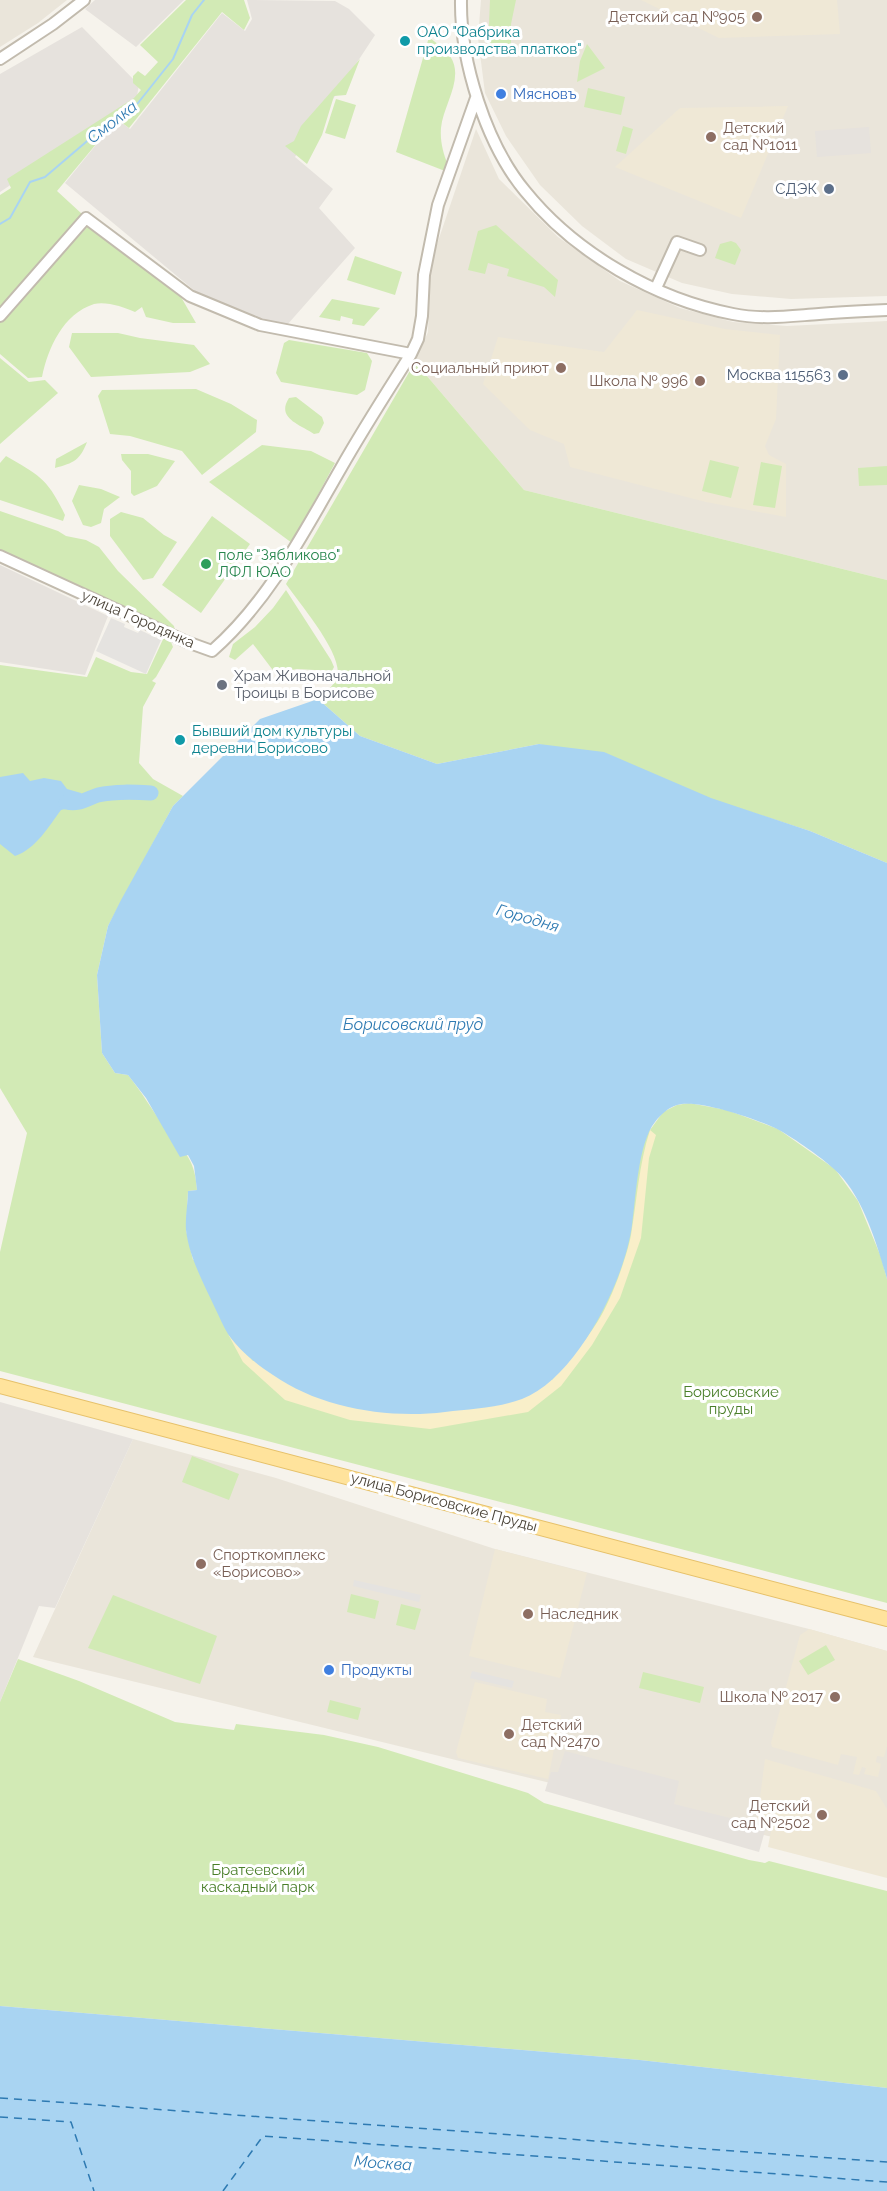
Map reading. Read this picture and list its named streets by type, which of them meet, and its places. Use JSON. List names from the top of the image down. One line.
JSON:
{"streets":{"main road":["улица Борисовские Пруды"],"street":["улица Городянка"]},"water":["Смолка","Городня","Борисовский пруд","Москва"],"parks":["Борисовские пруды","Братеевский каскадный парк"],"places":["Детский сад №905","ОАО \"Фабрика производства платков\"","Мясновъ","Детский сад №1011","СДЭК","Социальный приют","Москва 115563","Школа № 996","поле \"Зябликово\" ЛФЛ ЮАО","Храм Живоначальной Троицы в Борисове","Бывший дом культуры деревни Борисово","Спорткомплекс «Борисово»","Наследник","Продукты","Школа № 2017","Детский сад №2470","Детский сад №2502"]}
